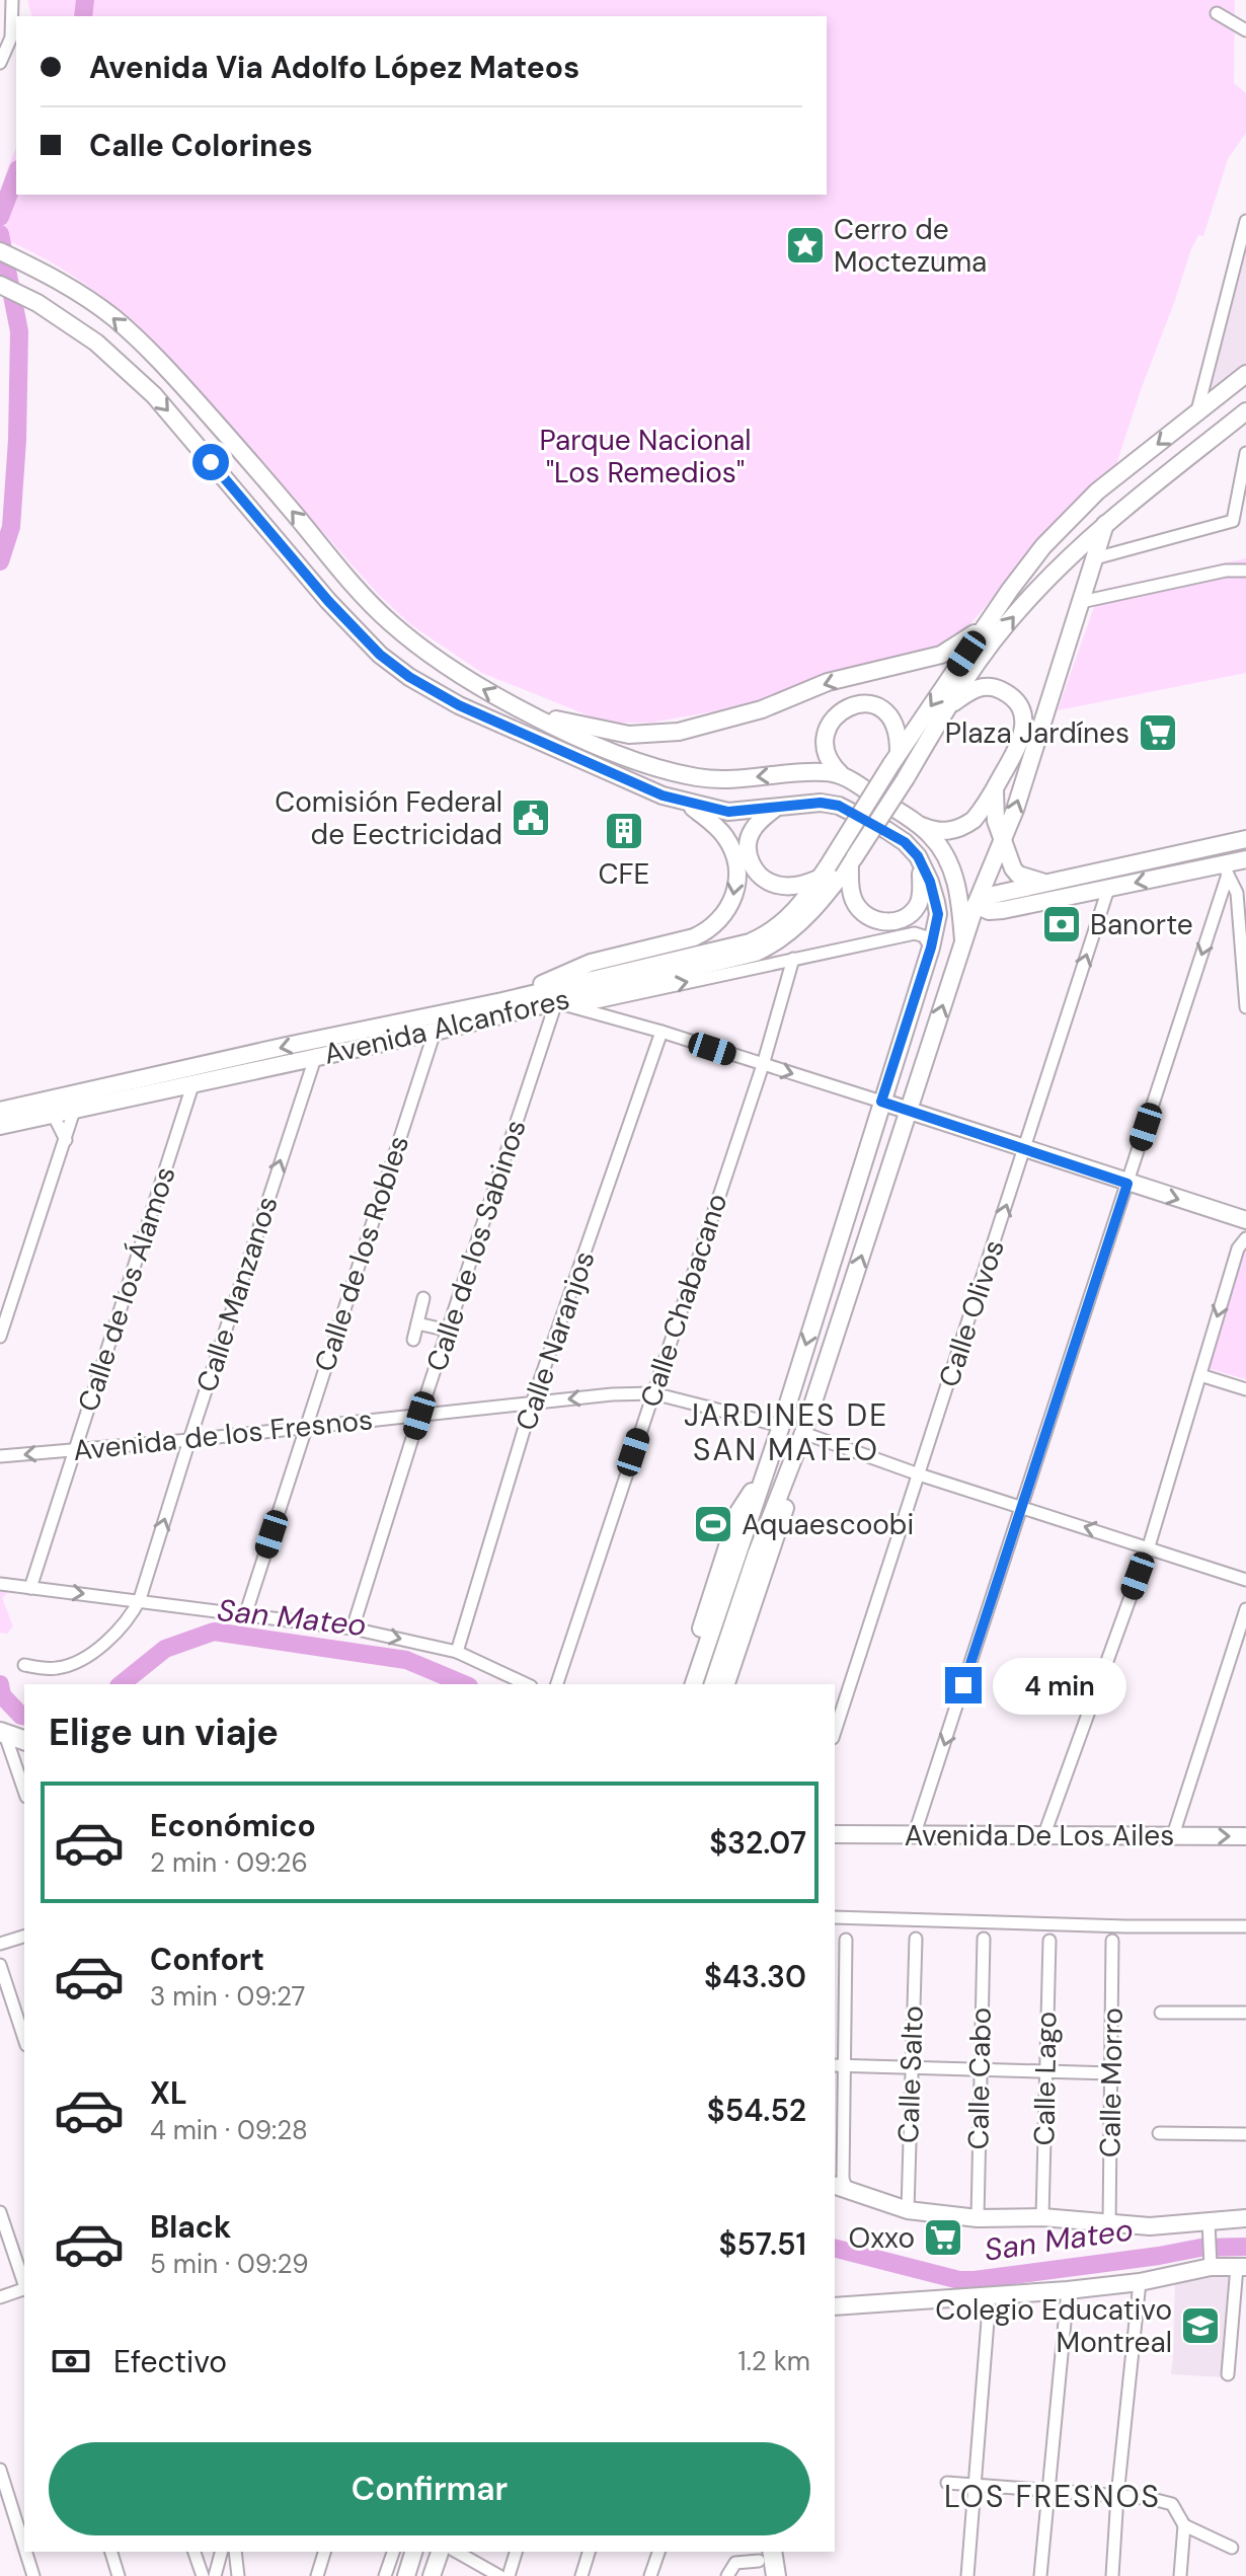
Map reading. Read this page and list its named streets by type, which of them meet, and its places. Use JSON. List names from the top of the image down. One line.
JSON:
{"streets":{"main road":["Avenida Alcanfores","Avenida De Los Ailes"],"street":["Calle de los Sabinos","Calle de los Robles","Calle de los Álamos","Calle Manzanos","Calle Chabacano","Calle Olivos","Calle Naranjos","Avenida de los Fresnos","Calle Salto","Calle Cabo","Calle Lago","Calle Morro"]},"crossings":[["Avenida Alcanfores","Calle de los Sabinos"],["Avenida Alcanfores","Calle de los Robles"],["Avenida Alcanfores","Calle de los Álamos"],["Avenida Alcanfores","Calle Manzanos"],["Avenida Alcanfores","Calle Chabacano"],["Calle de los Sabinos","Avenida de los Fresnos"],["Calle de los Robles","Avenida de los Fresnos"],["Calle de los Álamos","Avenida de los Fresnos"],["Calle Manzanos","Avenida de los Fresnos"],["Calle Chabacano","Avenida de los Fresnos"],["Calle Naranjos","Avenida de los Fresnos"]],"one_way":["Calle Manzanos","Calle Olivos"],"districts":["JARDINES DE SAN MATEO","LOS FRESNOS"],"water":["San Mateo"],"parks":["Parque Nacional \"Los Remedios\""],"places":{"place":["Cerro de Moctezuma"],"supermarket":["Plaza Jardínes","Oxxo"],"public building":["Comisión Federal de Eectricidad"],"building":["CFE"],"bank":["Banorte"],"sports":["Aquaescoobi"],"school or university":["Colegio Educativo Montreal"]},"page":{"banner":["Avenida Via Adolfo López Mateos","Calle Colorines"],"bubble":"4 min","heading":"Elige un viaje","list":[{"name":"Económico","note":"2 min · 09:26","value":"$32.07"},{"name":"Confort","note":"3 min · 09:27","value":"$43.30"},{"name":"XL","note":"4 min · 09:28","value":"$54.52"},{"name":"Black","note":"5 min · 09:29","value":"$57.51"}],"pay":["Efectivo","1.2 km"],"buttons":"Confirmar"}}
